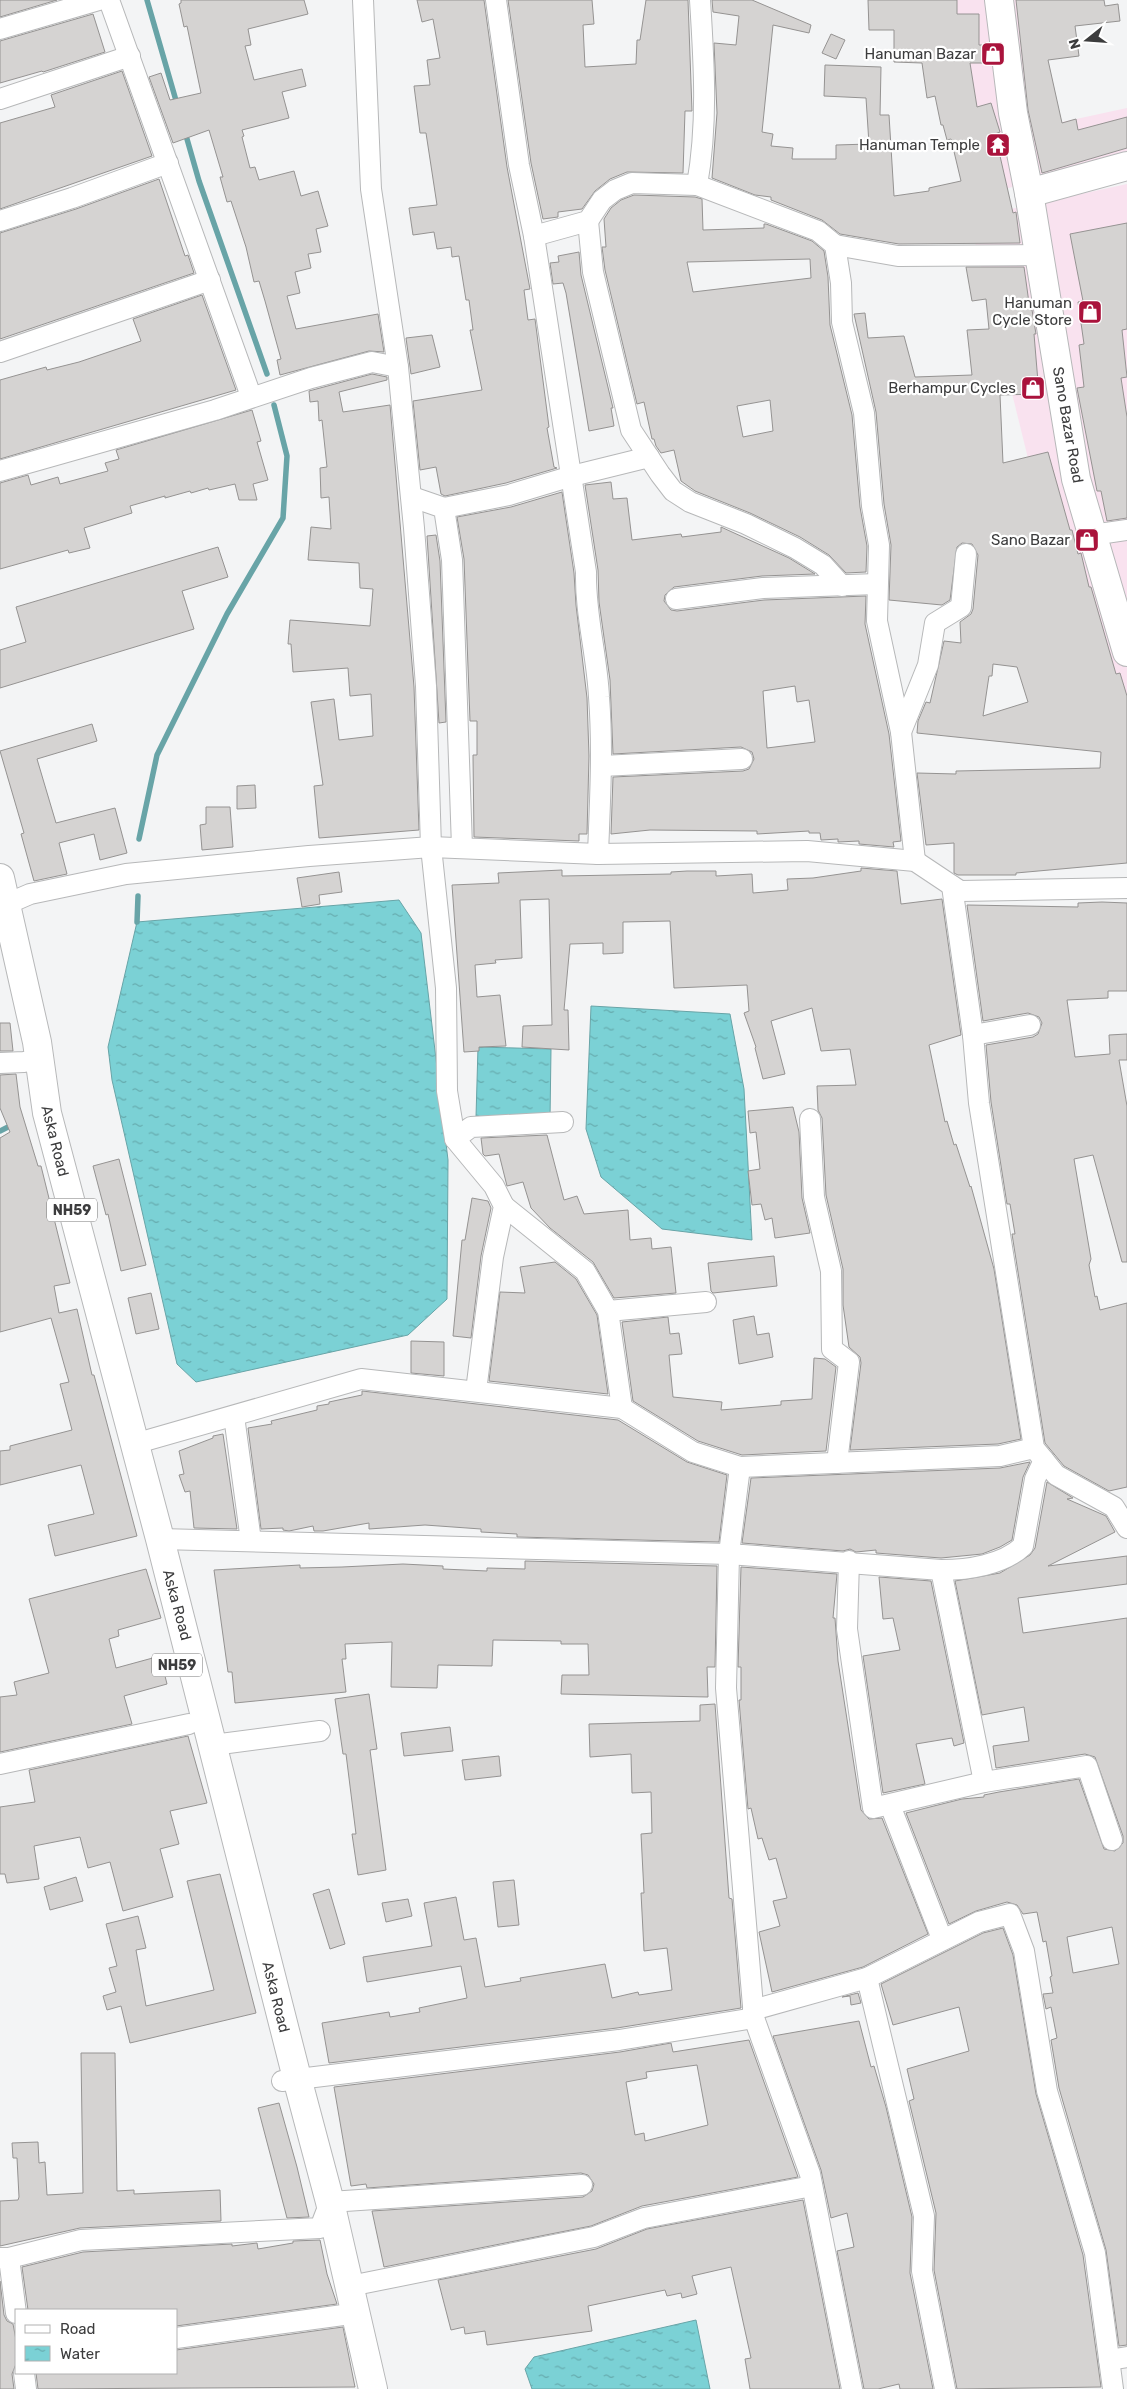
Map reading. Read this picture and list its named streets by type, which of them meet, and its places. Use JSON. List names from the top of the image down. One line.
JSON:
{"streets":{"main road":["Sano Bazar Road","Aska Road","NH59"]},"crossings":[["Aska Road","NH59"]],"places":{"shop":["Hanuman Bazar","Hanuman Cycle Store","Berhampur Cycles","Sano Bazar"],"temple":["Hanuman Temple"]},"legend":["Road","Water"],"north":"left"}
